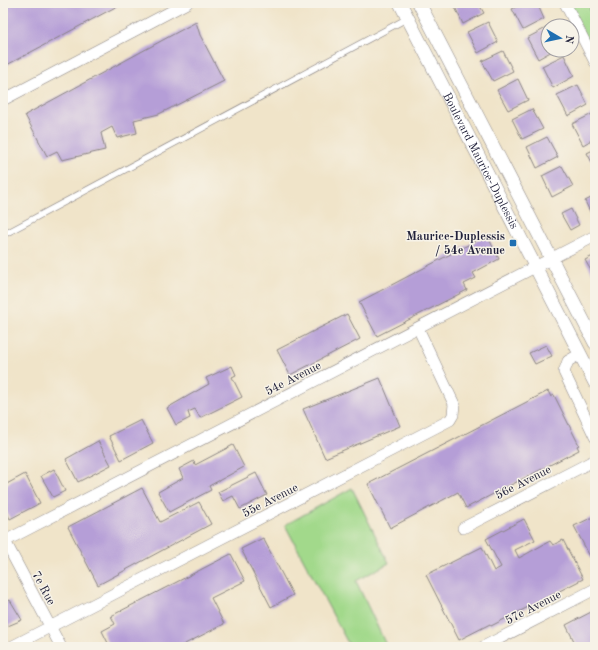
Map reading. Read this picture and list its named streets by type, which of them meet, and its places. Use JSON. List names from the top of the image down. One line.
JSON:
{"streets":{"street":["Boulevard Maurice-Duplessis","54e Avenue","56e Avenue","55e Avenue","7e Rue","57e Avenue"]},"crossings":[["Boulevard Maurice-Duplessis","54e Avenue"],["54e Avenue","55e Avenue"],["54e Avenue","7e Rue"],["55e Avenue","7e Rue"]],"places":{"transit":["Maurice-Duplessis / 54e Avenue"]},"north":"right"}
